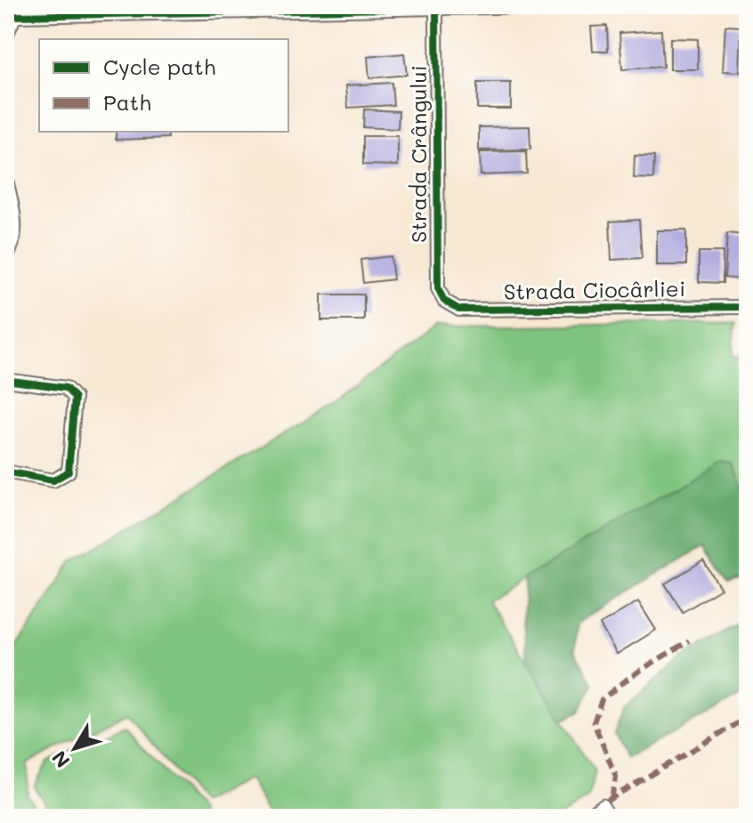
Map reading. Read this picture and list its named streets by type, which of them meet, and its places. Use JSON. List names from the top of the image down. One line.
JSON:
{"streets":{"street":["Strada Crângului","Strada Ciocârliei"]},"crossings":[["Strada Crângului","Strada Ciocârliei"]],"legend":["Cycle path","Path"],"north":"bottom left"}
